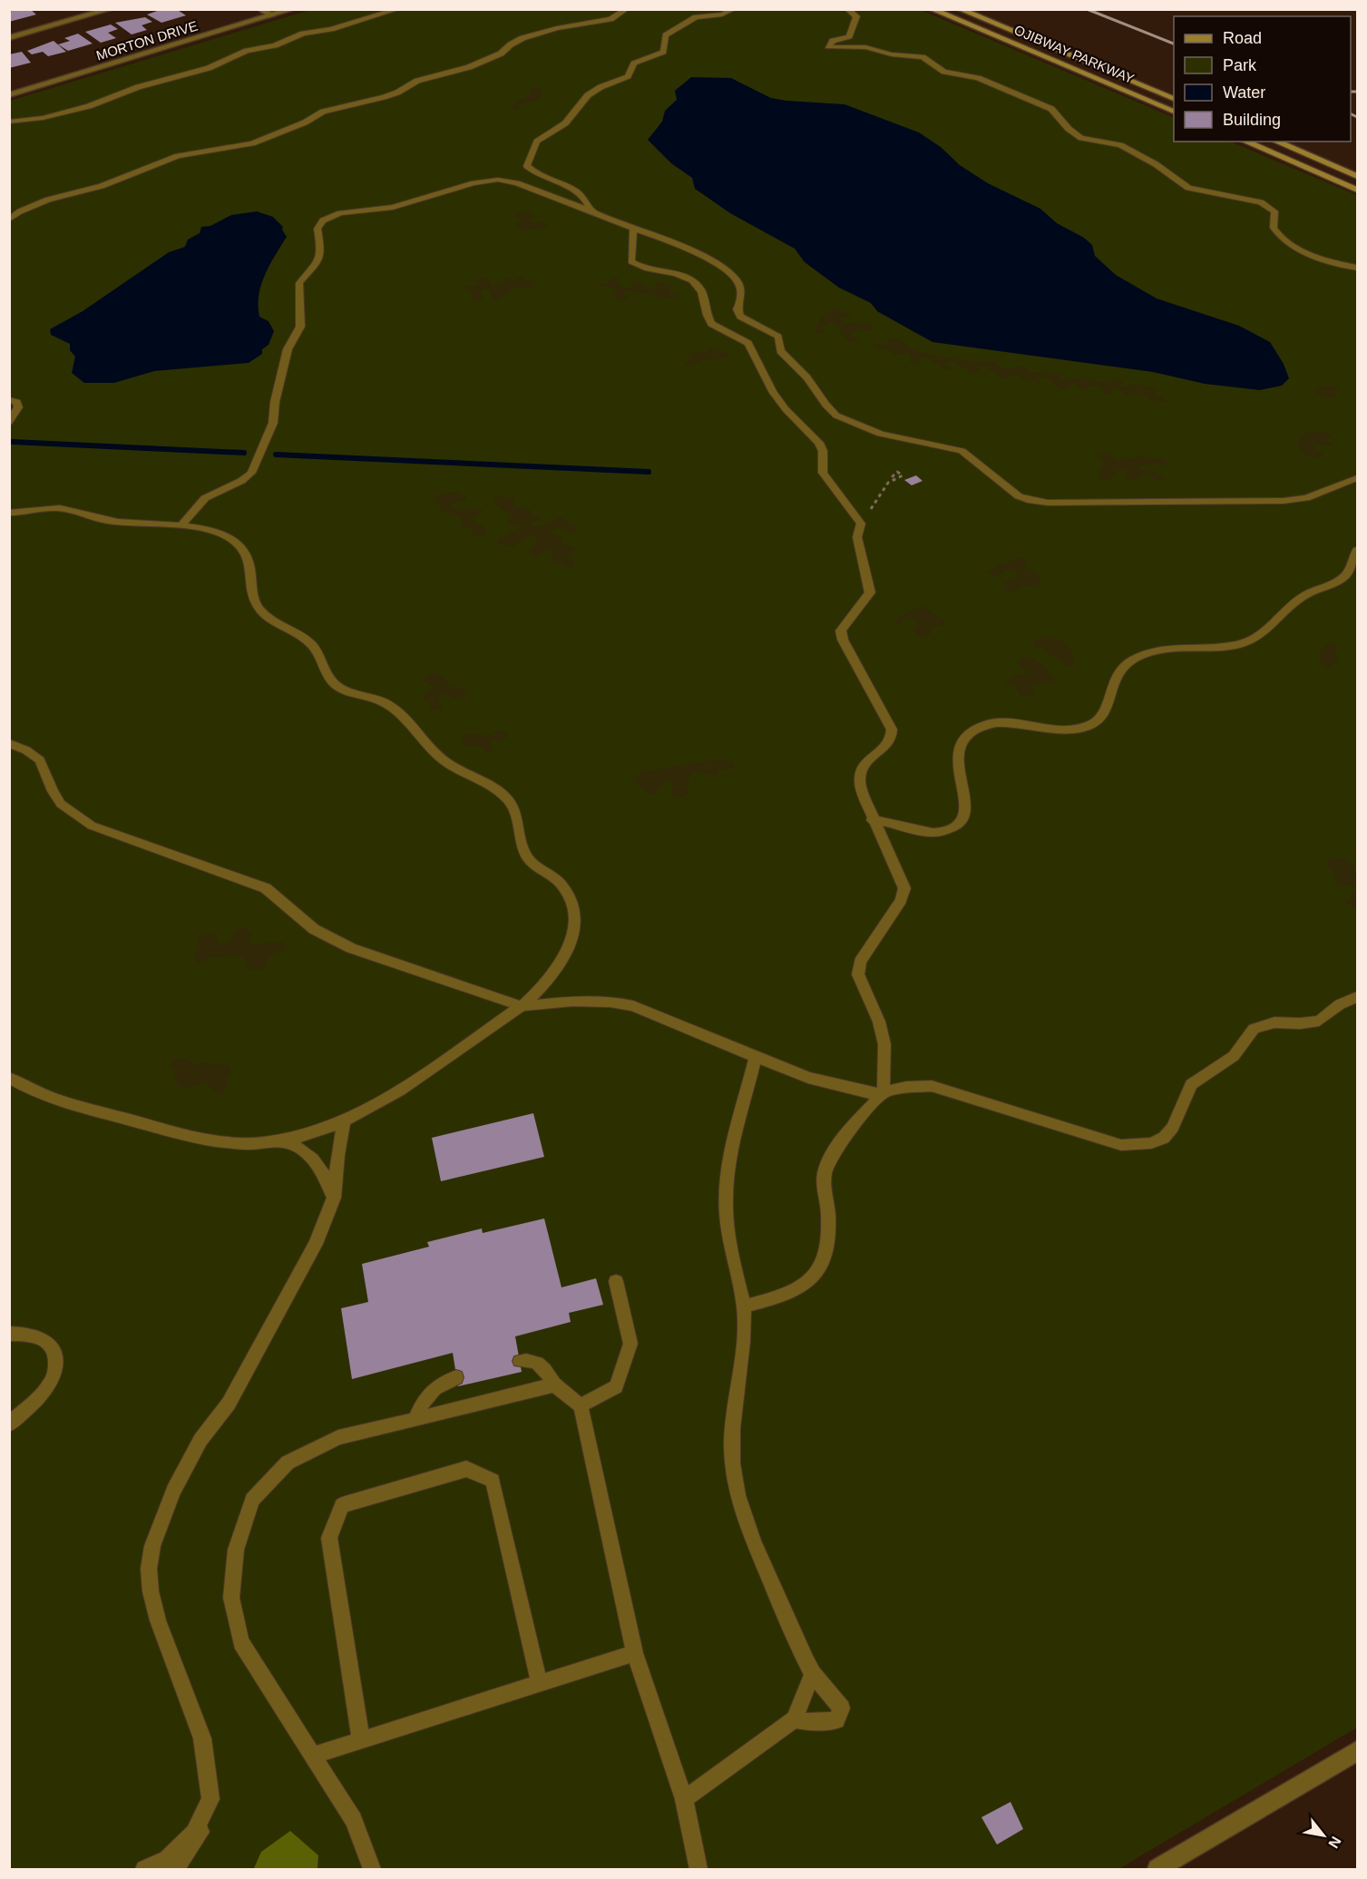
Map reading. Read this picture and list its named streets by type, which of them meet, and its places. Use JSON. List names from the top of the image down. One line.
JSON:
{"streets":{"main road":["OJIBWAY PARKWAY"],"street":["MORTON DRIVE"]},"legend":["Road","Park","Water","Building"],"north":"bottom right"}
